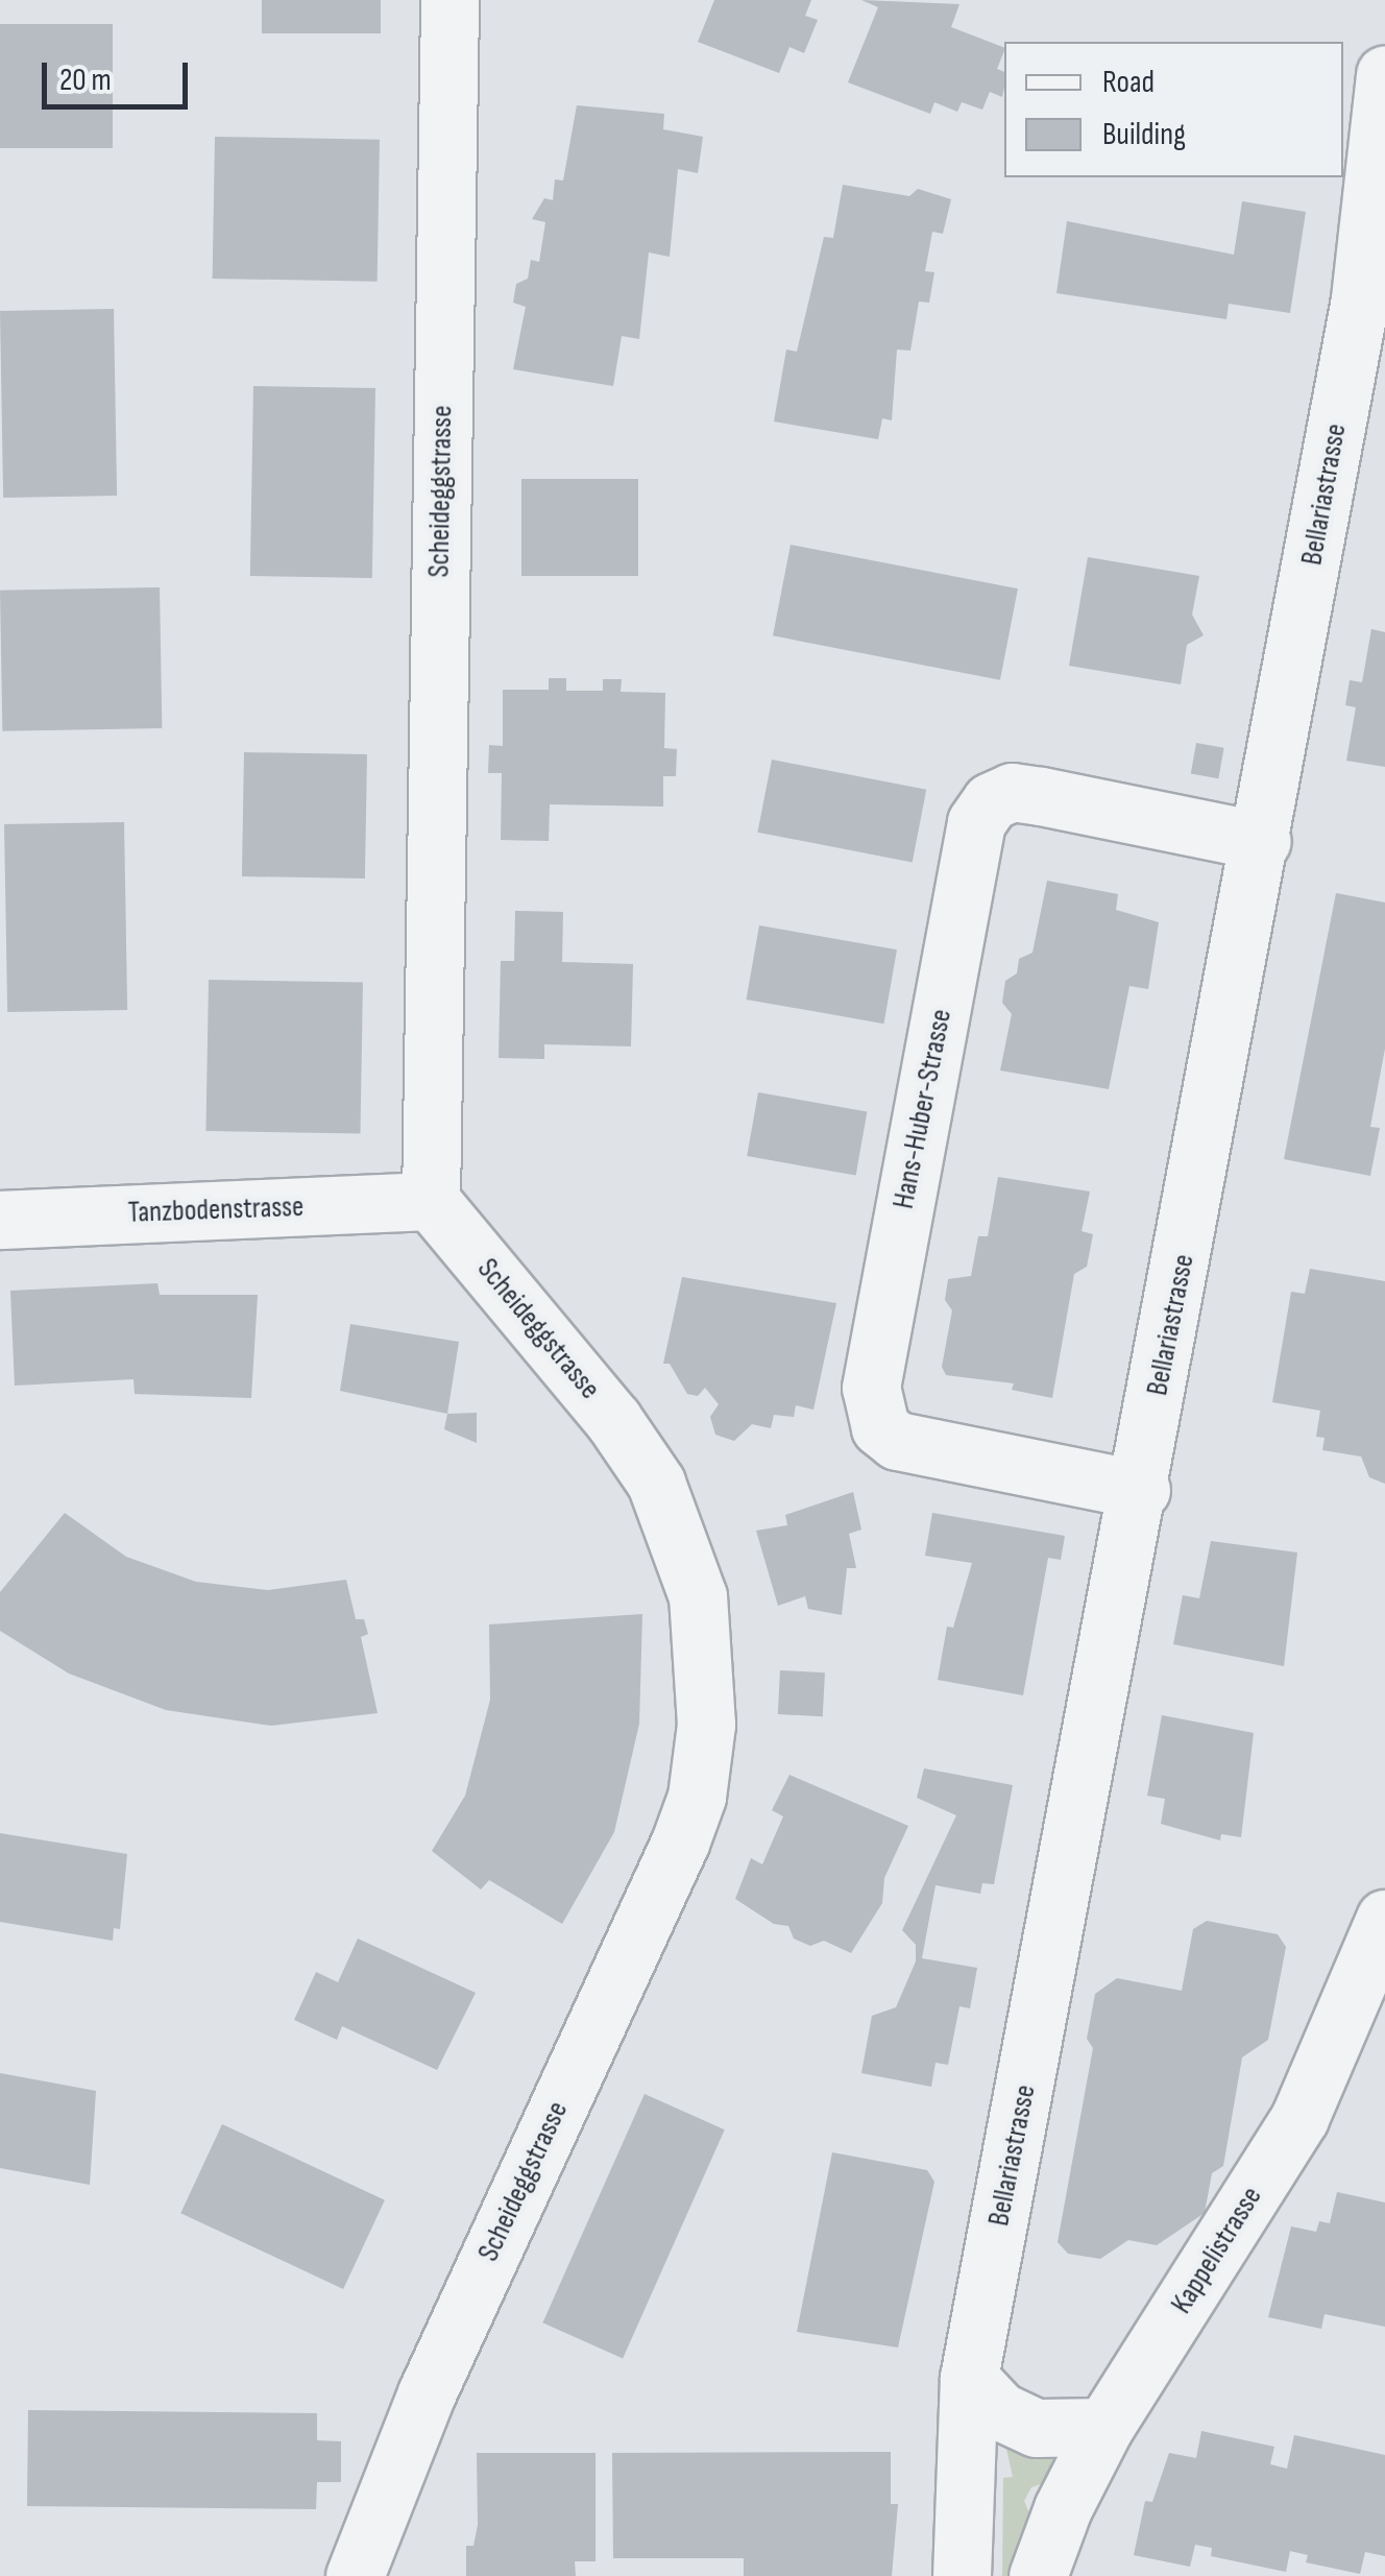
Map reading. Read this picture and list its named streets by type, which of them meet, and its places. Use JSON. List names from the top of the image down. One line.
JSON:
{"streets":{"street":["Scheideggstrasse","Bellariastrasse","Hans-Huber-Strasse","Tanzbodenstrasse","Kappelistrasse"]},"crossings":[["Scheideggstrasse","Tanzbodenstrasse"],["Bellariastrasse","Hans-Huber-Strasse"]],"legend":["Road","Building"],"scale_bar":"20 m"}
